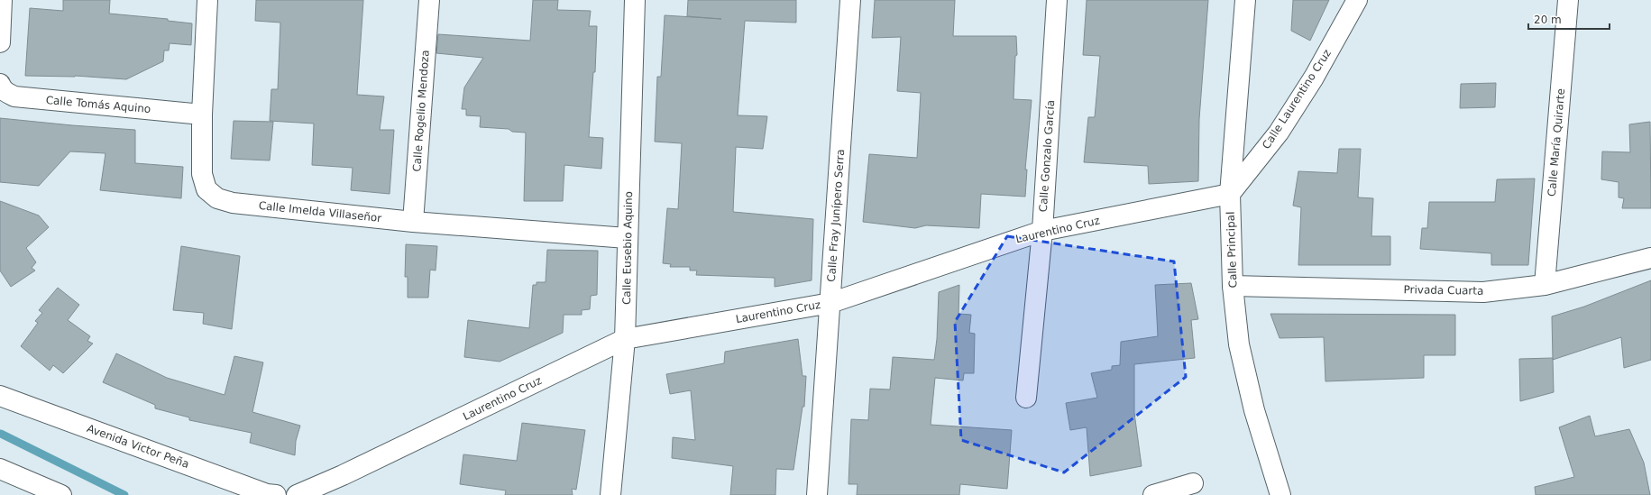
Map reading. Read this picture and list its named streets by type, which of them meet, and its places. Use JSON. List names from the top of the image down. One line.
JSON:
{"streets":{"street":["Calle Laurentino Cruz","Calle Tomás Aquino","Calle Rogelio Mendoza","Calle María Quirarte","Calle Gonzalo García","Calle Imelda Villaseñor","Calle Fray Junípero Serra","Laurentino Cruz","Calle Eusebio Aquino","Calle Principal","Privada Cuarta","Avenida Victor Peña"]},"crossings":[["Calle Laurentino Cruz","Laurentino Cruz"],["Calle Laurentino Cruz","Calle Principal"],["Calle Tomás Aquino","Calle Imelda Villaseñor"],["Calle Rogelio Mendoza","Calle Imelda Villaseñor"],["Calle María Quirarte","Privada Cuarta"],["Calle Gonzalo García","Laurentino Cruz"],["Calle Imelda Villaseñor","Calle Eusebio Aquino"],["Calle Fray Junípero Serra","Laurentino Cruz"],["Laurentino Cruz","Calle Eusebio Aquino"],["Laurentino Cruz","Calle Principal"],["Calle Principal","Privada Cuarta"]],"scale_bar":"20 m"}
